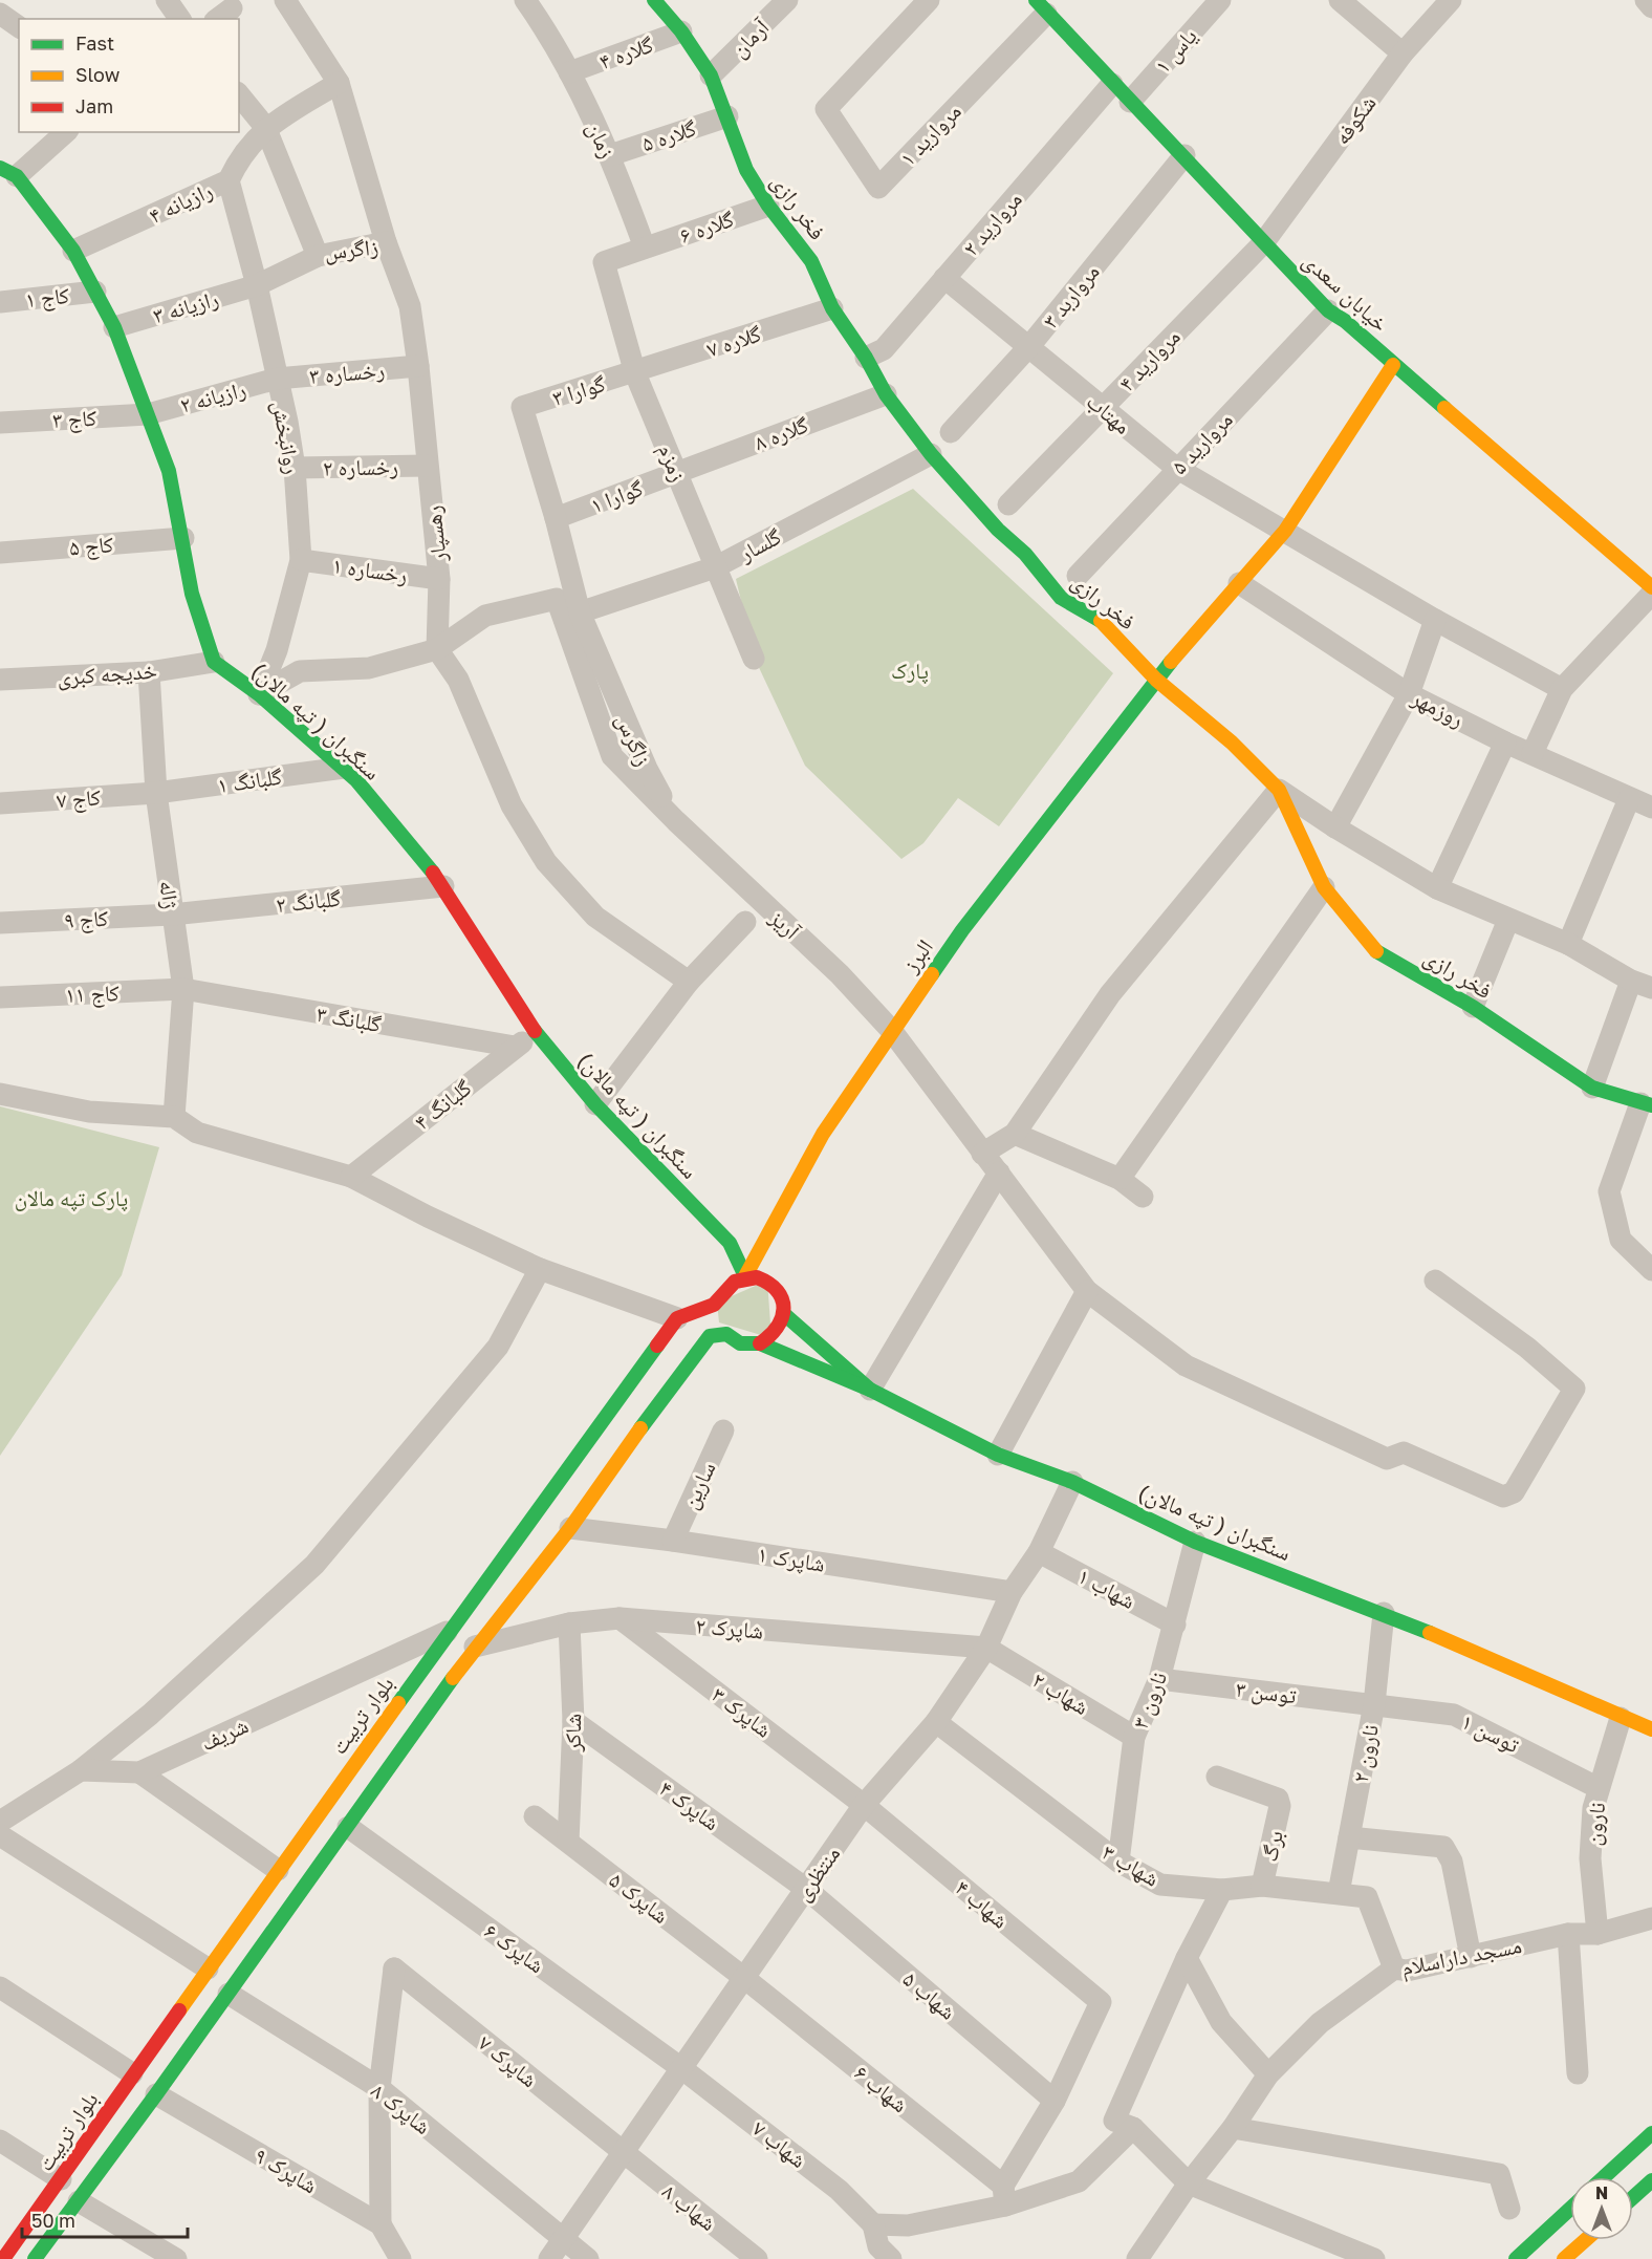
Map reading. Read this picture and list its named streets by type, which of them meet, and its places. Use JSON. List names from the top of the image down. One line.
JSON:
{"streets":{"street":["آرمان","یاس ۱","گلاره ۴","شکوفه","مروارید ۱","گلاره ۵","زمان","رازیانه ۴","فخر رازی","مروارید ۲","گلاره ۶","زاگرس","خیابان سعدی","مرواربد ۳","کاج ۱","رازیانه ۳","گلاره ۷","مروارید ۴","رخساره ۳","گوارا ۳","رازیانه ۲","مهتاب","کاج ۳","گلاره ۸","روانبخش","مروارید ۵","زمزم","رخساره ۲","گوارا ۱","رهسپار","گلسار","کاج ۵","رخساره ۱","خدیجه کبری","روزمهر","سنگبران ( تپه مالان)","گلبانگ ۱","کاج ۷","ژاله","گلبانگ ۲","کاج ۹","آریز","البرز","کاج ۱۱","گلبانگ ۳","گلبانگ ۴","سارین","شاپرک ۱","شهاب ۱","شاپرک ۲","توسن ۳","شهاب ۲","نارون ۳","شاپرک ۳","بلوار تربیت","شاکر","توسن ۱","شریف","نارون ۲","شاپرک ۴","نارون","برگ","شهاب ۳","منتظری","شاپرک ۵","شهاب ۴","شاپرک ۶","مسجد داراسلام","شهاب ۵","شاپرک ۷","شهاب ۶","شاپرک ۸","شهاب ۷","شاپرک ۹","شهاب ۸"]},"crossings":[["آرمان","فخر رازی"],["یاس ۱","خیابان سعدی"],["گلاره ۴","زمان"],["گلاره ۴","فخر رازی"],["شکوفه","خیابان سعدی"],["شکوفه","مروارید ۴"],["مروارید ۱","خیابان سعدی"],["گلاره ۵","زمان"],["گلاره ۵","فخر رازی"],["زمان","گلاره ۶"],["زمان","زمزم"],["رازیانه ۴","زاگرس"],["رازیانه ۴","روانبخش"],["فخر رازی","مروارید ۲"],["فخر رازی","گلاره ۶"],["فخر رازی","گلاره ۷"],["فخر رازی","گلاره ۸"],["فخر رازی","گلسار"],["فخر رازی","البرز"],["مروارید ۲","خیابان سعدی"],["مروارید ۲","مهتاب"],["گلاره ۶","زمزم"],["زاگرس","رازیانه ۳"],["زاگرس","رخساره ۳"],["زاگرس","گوارا ۳"],["زاگرس","گوارا ۱"],["زاگرس","رهسپار"],["زاگرس","گلسار"],["زاگرس","آریز"],["خیابان سعدی","مرواربد ۳"],["خیابان سعدی","مروارید ۴"],["خیابان سعدی","مروارید ۵"],["خیابان سعدی","البرز"],["مرواربد ۳","مهتاب"],["رازیانه ۳","روانبخش"],["گلاره ۷","گوارا ۳"],["گلاره ۷","زمزم"],["مروارید ۴","مهتاب"],["رخساره ۳","رازیانه ۲"],["رخساره ۳","روانبخش"],["گوارا ۳","زمزم"],["رازیانه ۲","کاج ۳"],["رازیانه ۲","روانبخش"],["مهتاب","مروارید ۵"],["مهتاب","البرز"],["گلاره ۸","زمزم"],["گلاره ۸","گوارا ۱"],["روانبخش","رخساره ۲"],["روانبخش","رخساره ۱"],["روانبخش","سنگبران ( تپه مالان)"],["زمزم","گوارا ۱"],["زمزم","گلسار"],["رخساره ۲","رهسپار"],["رهسپار","رخساره ۱"],["خدیجه کبری","سنگبران ( تپه مالان)"],["خدیجه کبری","ژاله"],["روزمهر","البرز"],["سنگبران ( تپه مالان)","گلبانگ ۱"],["سنگبران ( تپه مالان)","گلبانگ ۲"],["سنگبران ( تپه مالان)","البرز"],["سنگبران ( تپه مالان)","گلبانگ ۴"],["سنگبران ( تپه مالان)","نارون ۳"],["سنگبران ( تپه مالان)","نارون ۲"],["سنگبران ( تپه مالان)","نارون"],["سنگبران ( تپه مالان)","منتظری"],["گلبانگ ۱","کاج ۷"],["گلبانگ ۱","ژاله"],["کاج ۷","ژاله"],["ژاله","گلبانگ ۲"],["ژاله","کاج ۹"],["ژاله","کاج ۱۱"],["ژاله","گلبانگ ۳"],["گلبانگ ۲","کاج ۹"],["آریز","البرز"],["کاج ۱۱","گلبانگ ۳"],["گلبانگ ۳","گلبانگ ۴"],["سارین","شاپرک ۱"],["شاپرک ۱","منتظری"],["شهاب ۱","نارون ۳"],["شهاب ۱","منتظری"],["شاپرک ۲","شهاب ۲"],["شاپرک ۲","شاپرک ۳"],["شاپرک ۲","شاکر"],["شاپرک ۲","منتظری"],["توسن ۳","نارون ۳"],["توسن ۳","توسن ۱"],["توسن ۳","نارون ۲"],["شهاب ۲","نارون ۳"],["شهاب ۲","منتظری"],["نارون ۳","شهاب ۳"],["شاپرک ۳","منتظری"],["شاپرک ۳","شهاب ۴"],["بلوار تربیت","شریف"],["شاکر","شاپرک ۴"],["شاکر","شاپرک ۵"],["توسن ۱","نارون ۲"],["توسن ۱","نارون"],["نارون ۲","شهاب ۳"],["شاپرک ۴","منتظری"],["شاپرک ۴","شهاب ۵"],["نارون","مسجد داراسلام"],["برگ","شهاب ۳"],["شهاب ۳","منتظری"],["شهاب ۳","مسجد داراسلام"],["منتظری","شاپرک ۵"],["منتظری","شهاب ۴"],["منتظری","شاپرک ۶"],["منتظری","شهاب ۵"],["منتظری","شاپرک ۷"],["منتظری","شهاب ۶"],["منتظری","شاپرک ۸"],["منتظری","شهاب ۷"],["منتظری","شهاب ۸"],["شاپرک ۵","شهاب ۶"],["شهاب ۴","شهاب ۵"],["شاپرک ۶","شهاب ۷"],["شاپرک ۷","شاپرک ۸"],["شاپرک ۷","شهاب ۸"]],"parks":["پارک","پارک تپه مالان"],"legend":["Fast","Slow","Jam"],"scale_bar":"50 m","north":"top"}
